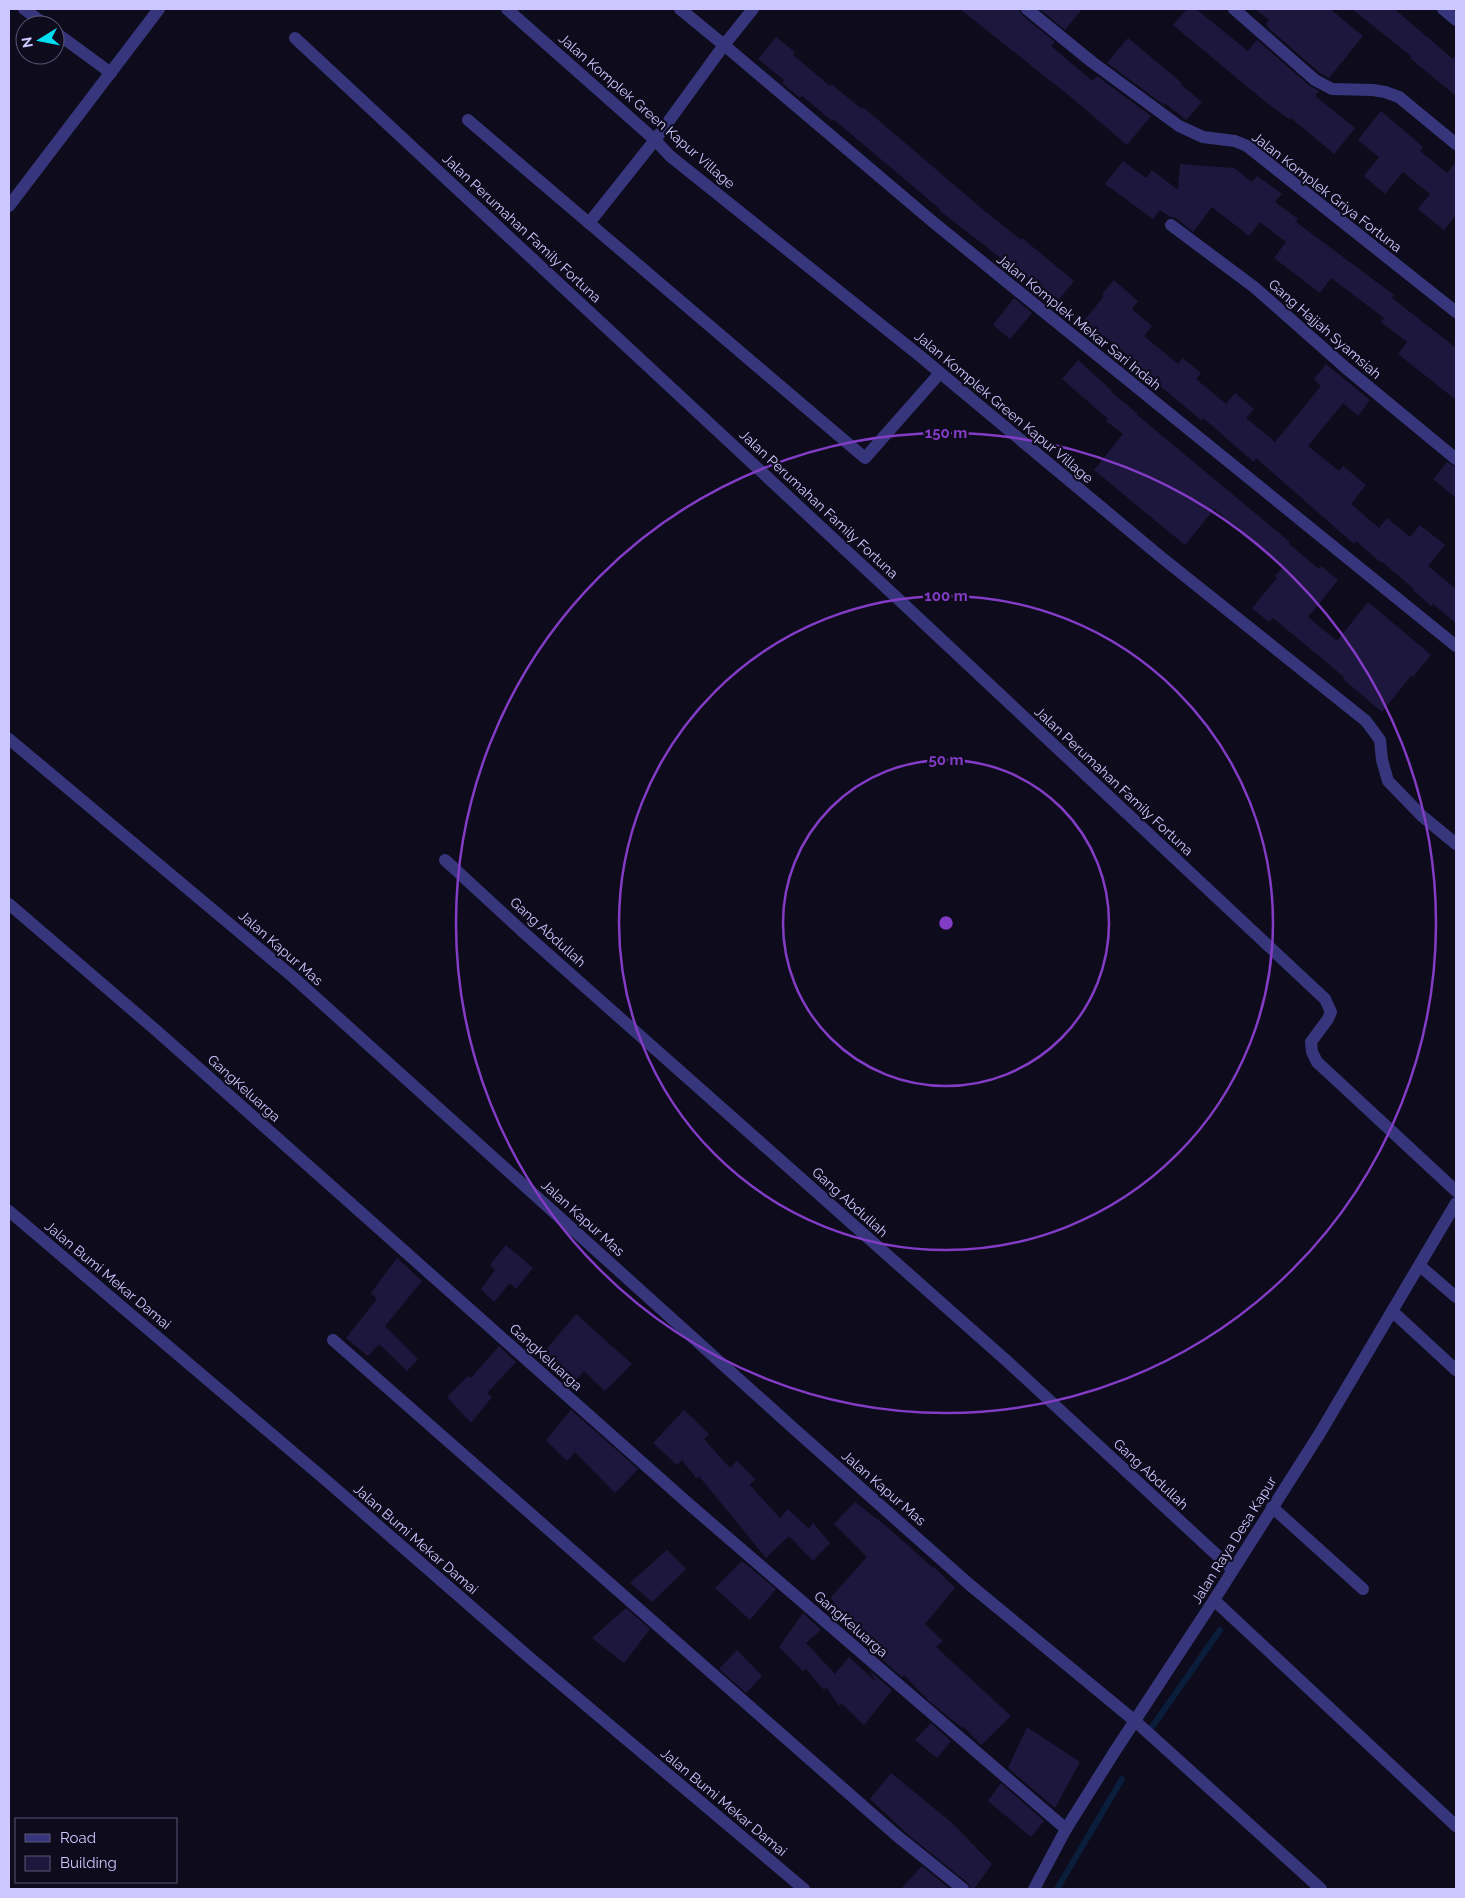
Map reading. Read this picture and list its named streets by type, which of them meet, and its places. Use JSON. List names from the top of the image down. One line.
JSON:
{"streets":{"street":["Jalan Komplek Green Kapur Village","Jalan Komplek Griya Fortuna","Jalan Perumahan Family Fortuna","Jalan Komplek Mekar Sari Indah","Gang Hajjah Syamsiah","Gang Abdullah","Jalan Kapur Mas","GangKeluarga","Jalan Bumi Mekar Damai","Jalan Raya Desa Kapur"]},"crossings":[["Gang Abdullah","Jalan Raya Desa Kapur"],["Jalan Kapur Mas","Jalan Raya Desa Kapur"],["GangKeluarga","Jalan Raya Desa Kapur"]],"legend":["Road","Building"],"north":"left","rings":["150 m","100 m","50 m"]}
